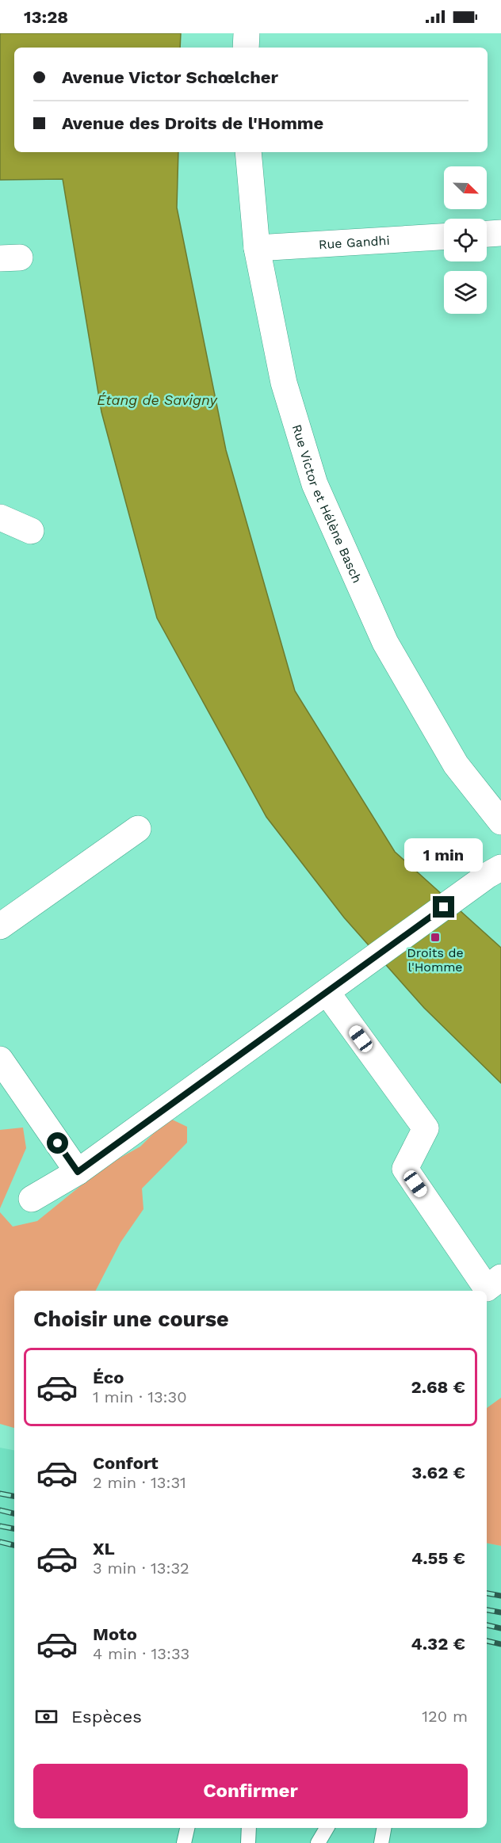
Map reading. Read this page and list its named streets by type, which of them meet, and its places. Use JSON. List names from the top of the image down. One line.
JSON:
{"streets":{"street":["Rue Gandhi","Rue Victor et Hélène Basch"]},"crossings":[["Rue Gandhi","Rue Victor et Hélène Basch"]],"water":["Étang de Savigny"],"places":{"transit":["Droits de l'Homme"]},"north":"bottom right","page":{"status":"13:28","banner":["Avenue Victor Schœlcher","Avenue des Droits de l'Homme"],"bubble":"1 min","heading":"Choisir une course","list":[{"name":"Éco","note":"1 min · 13:30","value":"2.68 €"},{"name":"Confort","note":"2 min · 13:31","value":"3.62 €"},{"name":"XL","note":"3 min · 13:32","value":"4.55 €"},{"name":"Moto","note":"4 min · 13:33","value":"4.32 €"}],"pay":["Espèces","120 m"],"buttons":"Confirmer"}}
